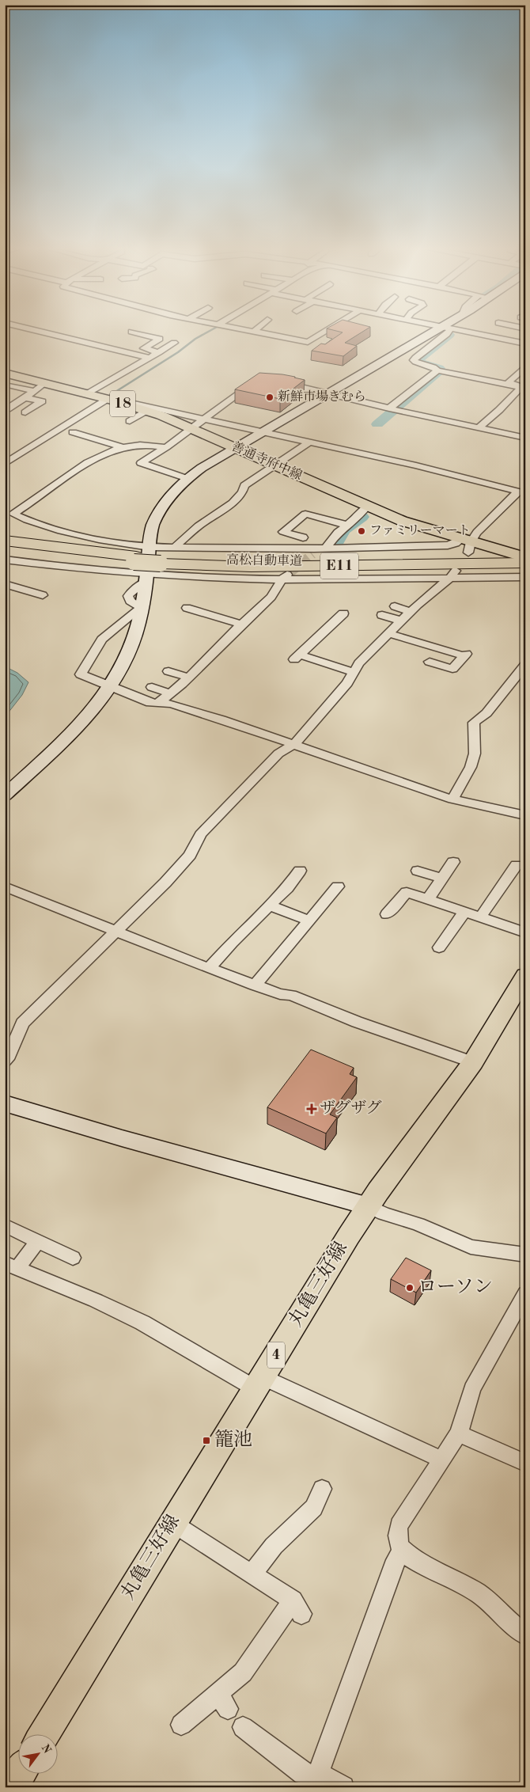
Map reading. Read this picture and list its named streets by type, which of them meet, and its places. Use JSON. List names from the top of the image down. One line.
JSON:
{"streets":{"highway":["高松自動車道","E11"],"main road":["18","善通寺府中線","丸亀三好線","4"]},"crossings":[["善通寺府中線","高松自動車道"]],"places":{"other":["新鮮市場きむら","ファミリーマート","ローソン"],"health":["ザグザグ"],"transit":["籠池"]},"north":"top right"}
